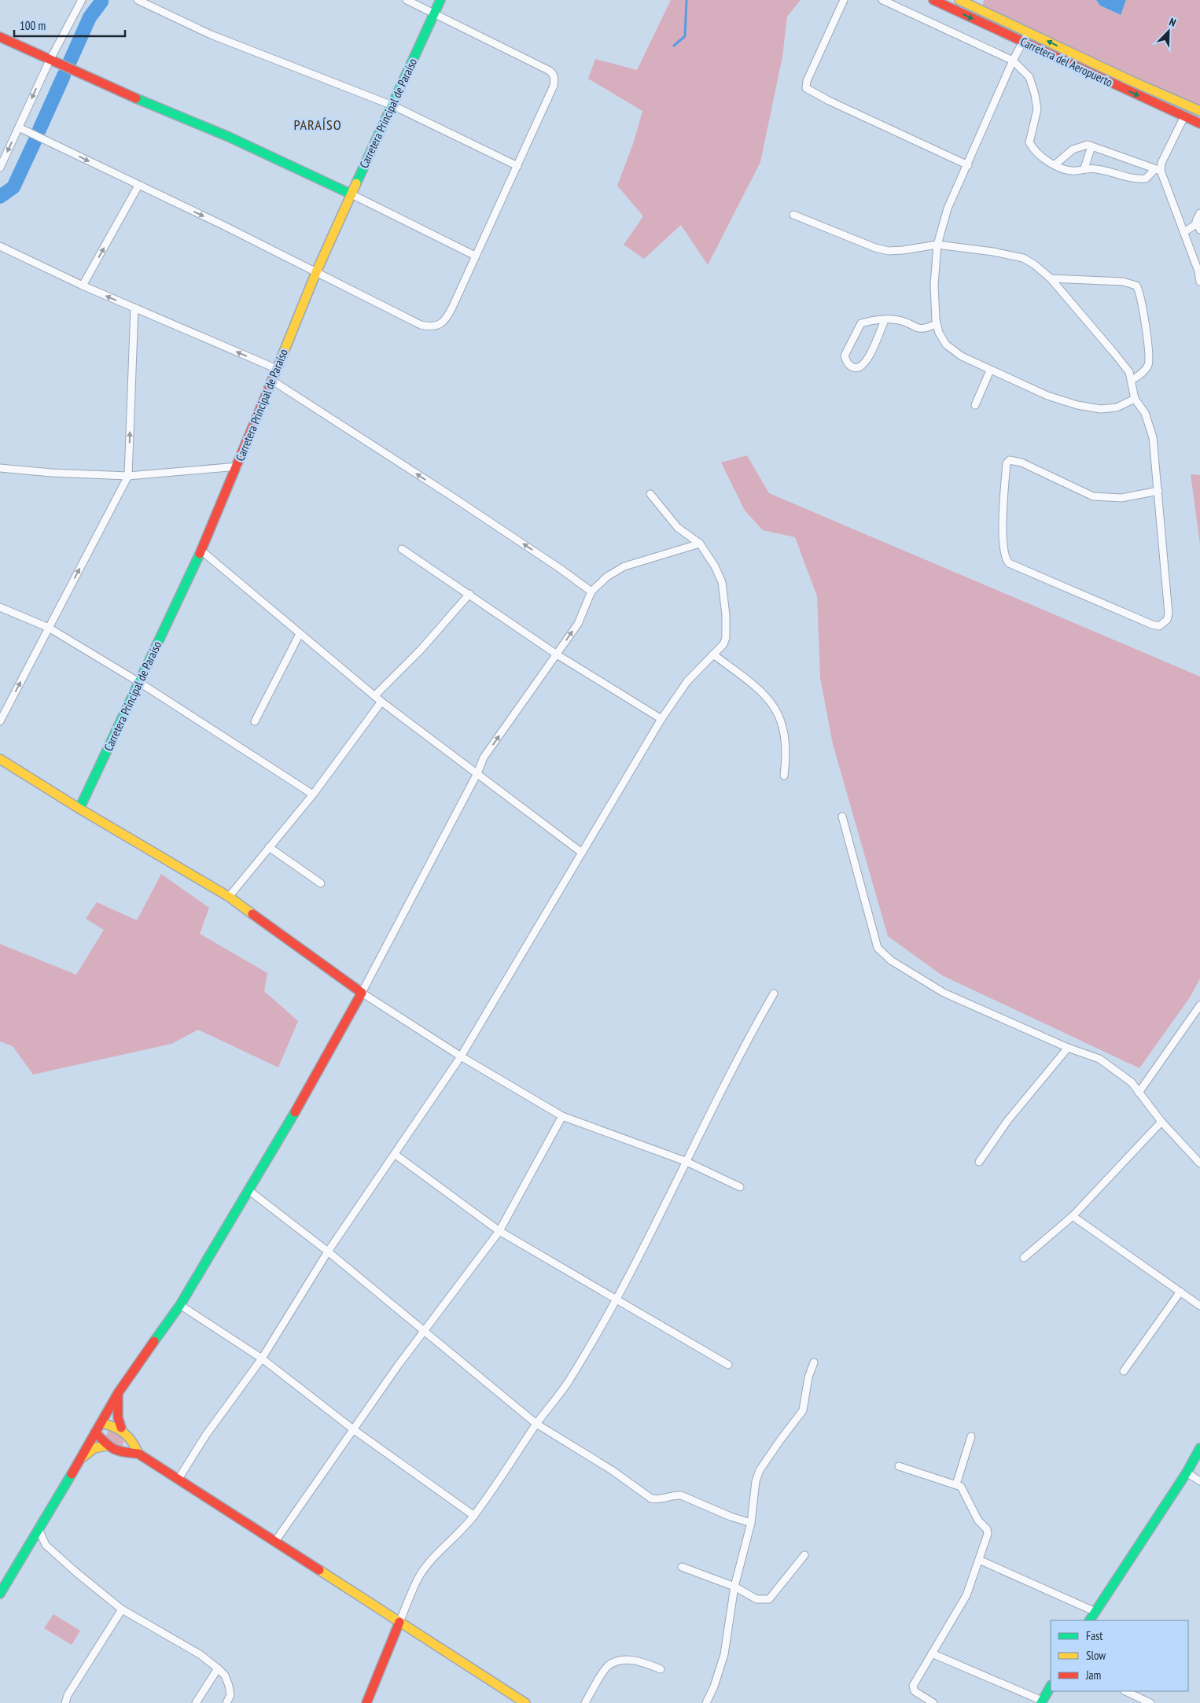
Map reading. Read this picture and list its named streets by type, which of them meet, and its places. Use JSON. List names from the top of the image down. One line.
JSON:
{"streets":{"street":["Carretera del Aeropuerto","Carretera Principal de Paraíso"]},"districts":["PARAÍSO"],"legend":["Fast","Slow","Jam"],"scale_bar":"100 m","north":"top right"}
